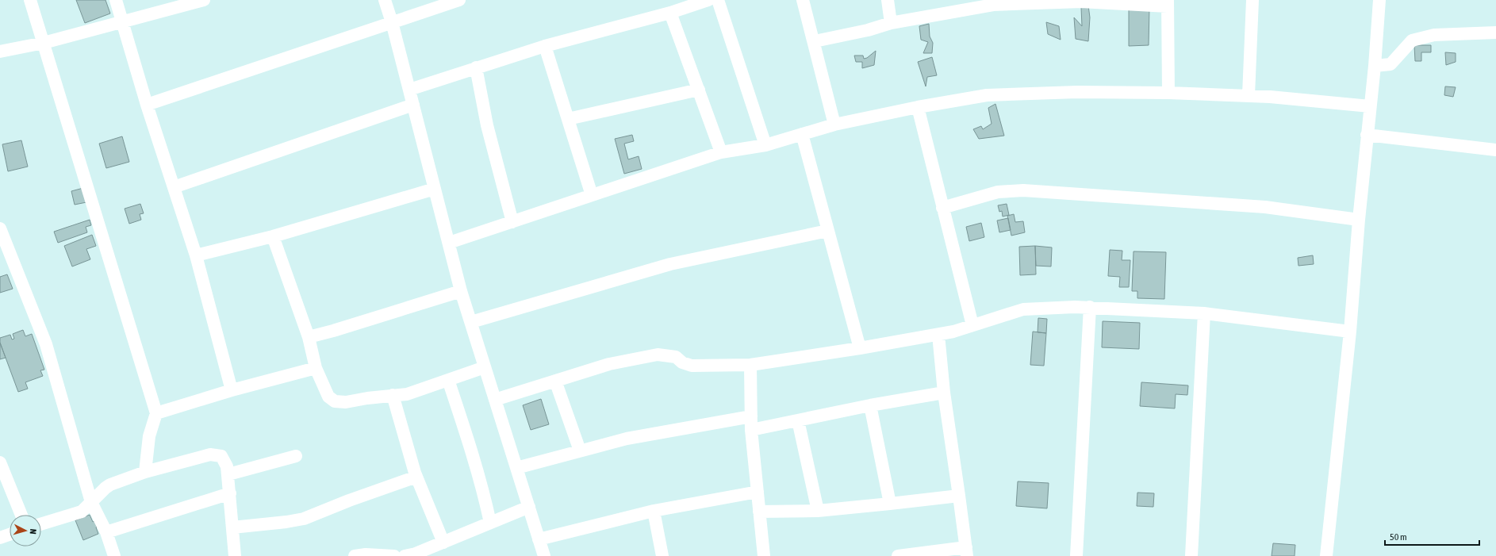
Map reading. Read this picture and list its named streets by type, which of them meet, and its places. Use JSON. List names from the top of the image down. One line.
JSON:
{"scale_bar":"50 m","north":"right"}
